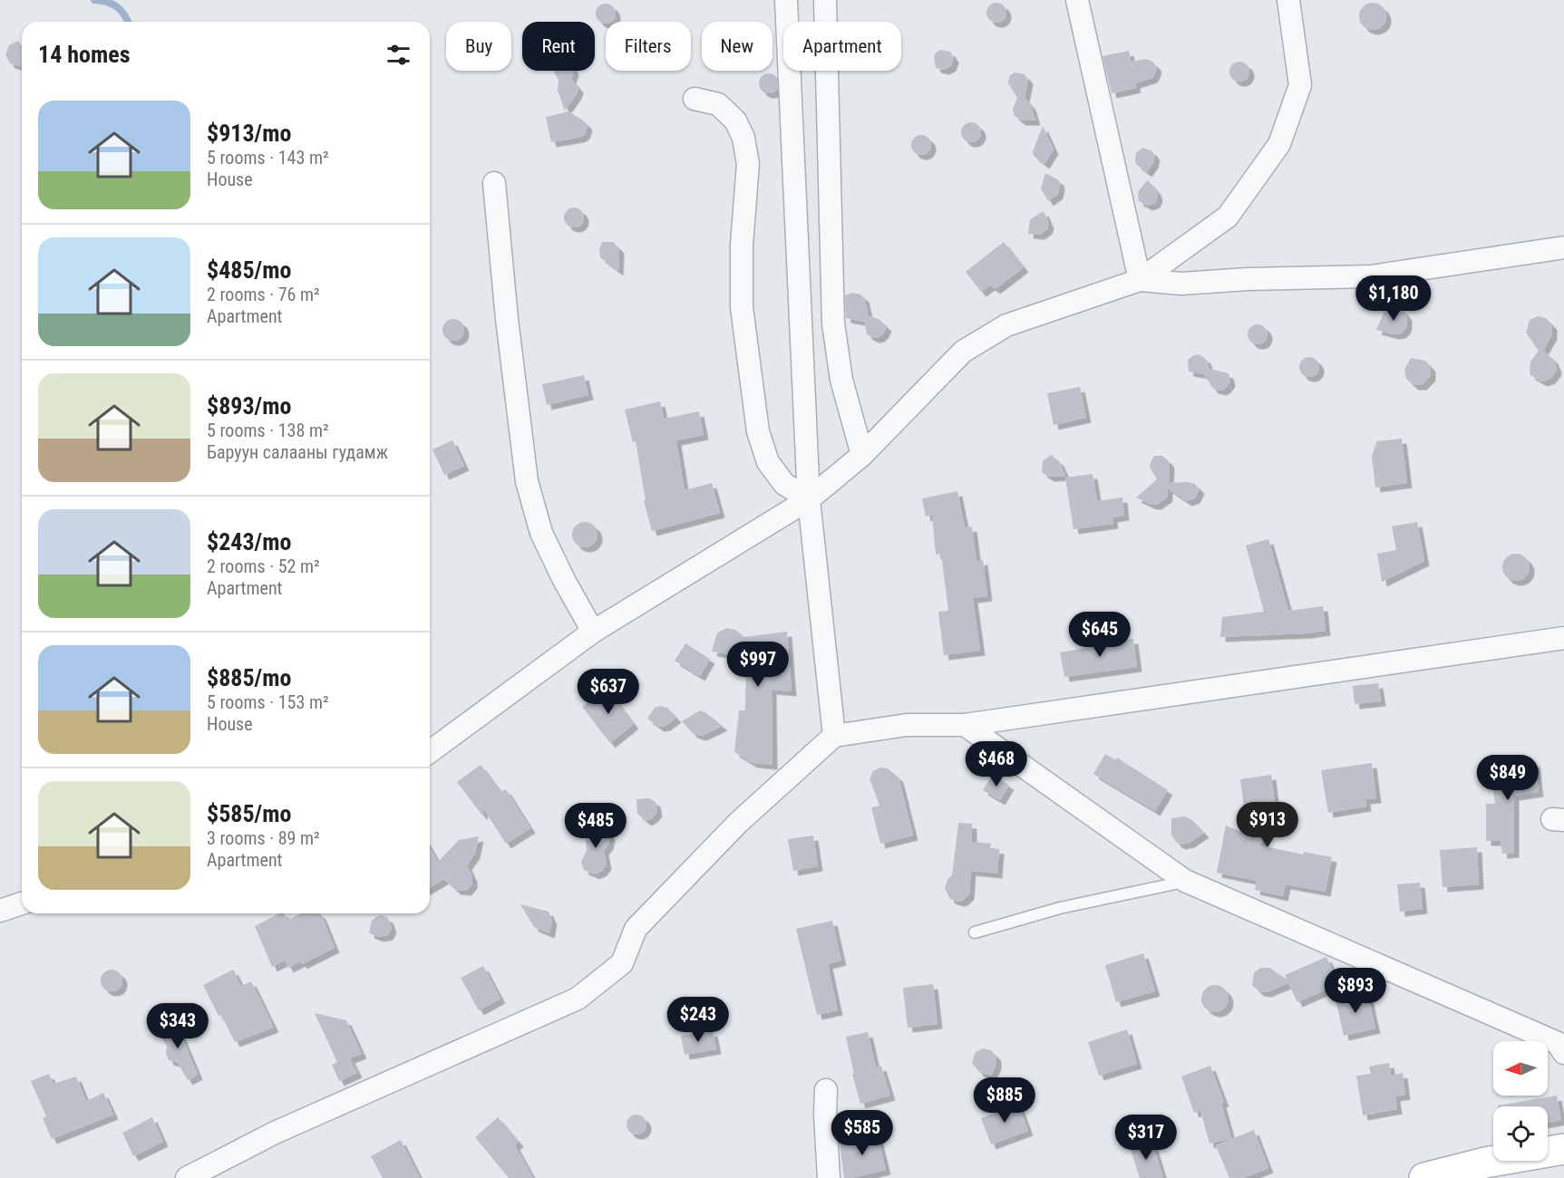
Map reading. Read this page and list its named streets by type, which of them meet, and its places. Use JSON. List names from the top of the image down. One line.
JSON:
{"north":"left","page":{"chip":["Buy","Rent","Filters","New","Apartment"],"heading":"14 homes","list":[{"name":"$913/mo","note":"5 rooms · 143 m² · House"},{"name":"$485/mo","note":"2 rooms · 76 m² · Apartment"},{"name":"$893/mo","note":"5 rooms · 138 m² · Баруун салааны гудамж"},{"name":"$243/mo","note":"2 rooms · 52 m² · Apartment"},{"name":"$885/mo","note":"5 rooms · 153 m² · House"},{"name":"$585/mo","note":"3 rooms · 89 m² · Apartment"}],"price":["$1,180","$645","$997","$637","$468","$849","$913","$485","$893","$243","$343","$885","$585","$317"]}}
